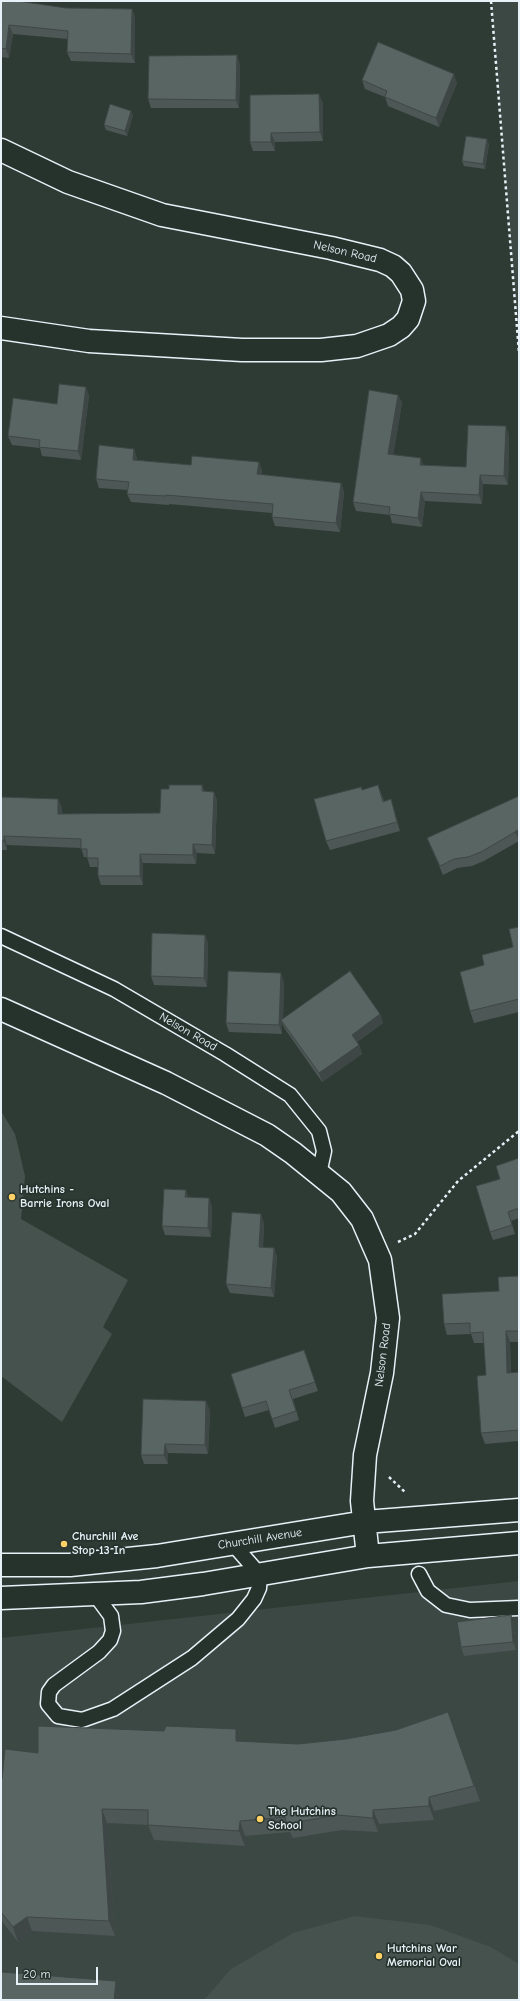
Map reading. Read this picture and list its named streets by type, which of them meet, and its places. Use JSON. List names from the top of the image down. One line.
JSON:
{"streets":{"street":["Nelson Road","Churchill Avenue"]},"crossings":[["Nelson Road","Churchill Avenue"]],"places":["Hutchins - Barrie Irons Oval","Churchill Ave Stop 13 In","The Hutchins School","Hutchins War Memorial Oval"],"scale_bar":"20 m"}
